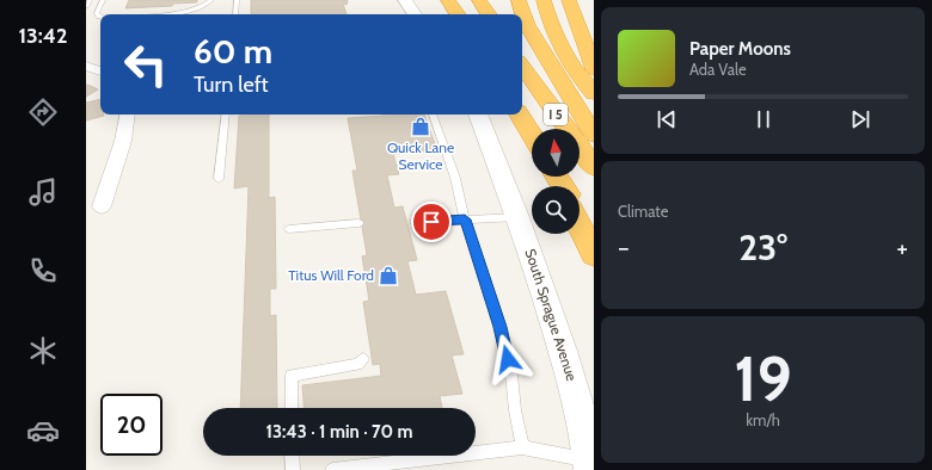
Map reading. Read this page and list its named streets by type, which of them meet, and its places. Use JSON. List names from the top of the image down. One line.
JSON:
{"streets":{"highway":["I 5"],"street":["South Sprague Avenue"]},"places":{"shop":["Quick Lane Service","Titus Will Ford"]},"north":"top","page":{"tabs":"13:42","turn":["60 m","Turn left"],"song":["Paper Moons","Ada Vale"],"tile":["Climate",["19","km/h"]],"heat":["−","23°","+"],"limit":"20","trip":"13:43 · 1 min · 70 m"}}
